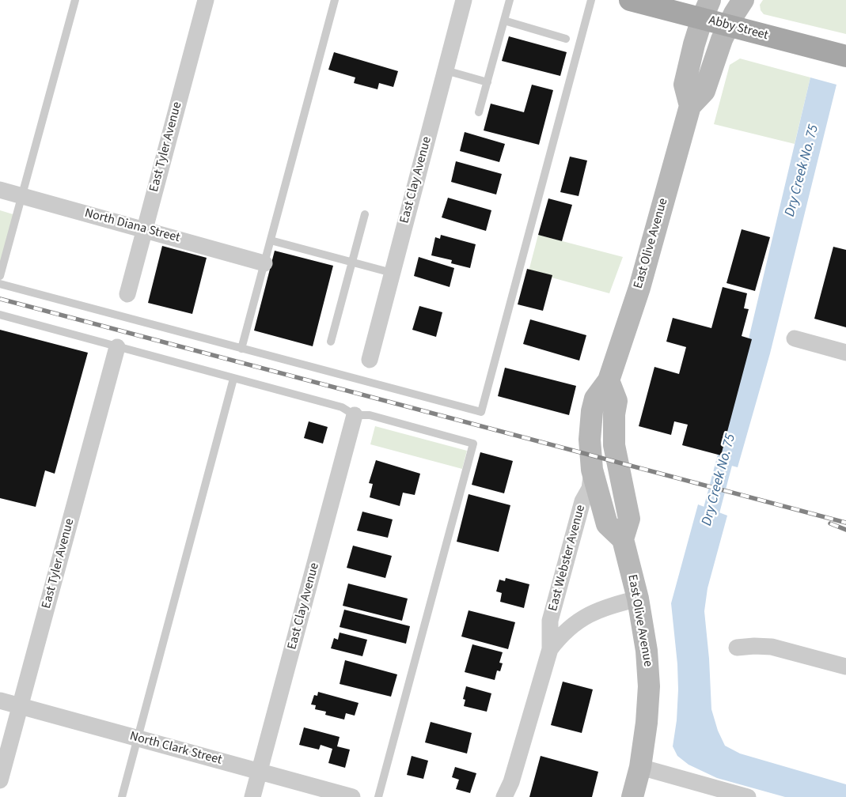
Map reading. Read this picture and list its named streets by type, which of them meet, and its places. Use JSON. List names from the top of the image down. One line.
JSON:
{"streets":{"main road":["Abby Street","East Olive Avenue"],"street":["East Tyler Avenue","East Clay Avenue","North Diana Street","East Webster Avenue","North Clark Street"]},"crossings":[["Abby Street","East Olive Avenue"],["East Tyler Avenue","North Diana Street"],["East Tyler Avenue","North Clark Street"],["East Clay Avenue","North Clark Street"],["East Olive Avenue","East Webster Avenue"]],"water":["Dry Creek No. 75"]}
